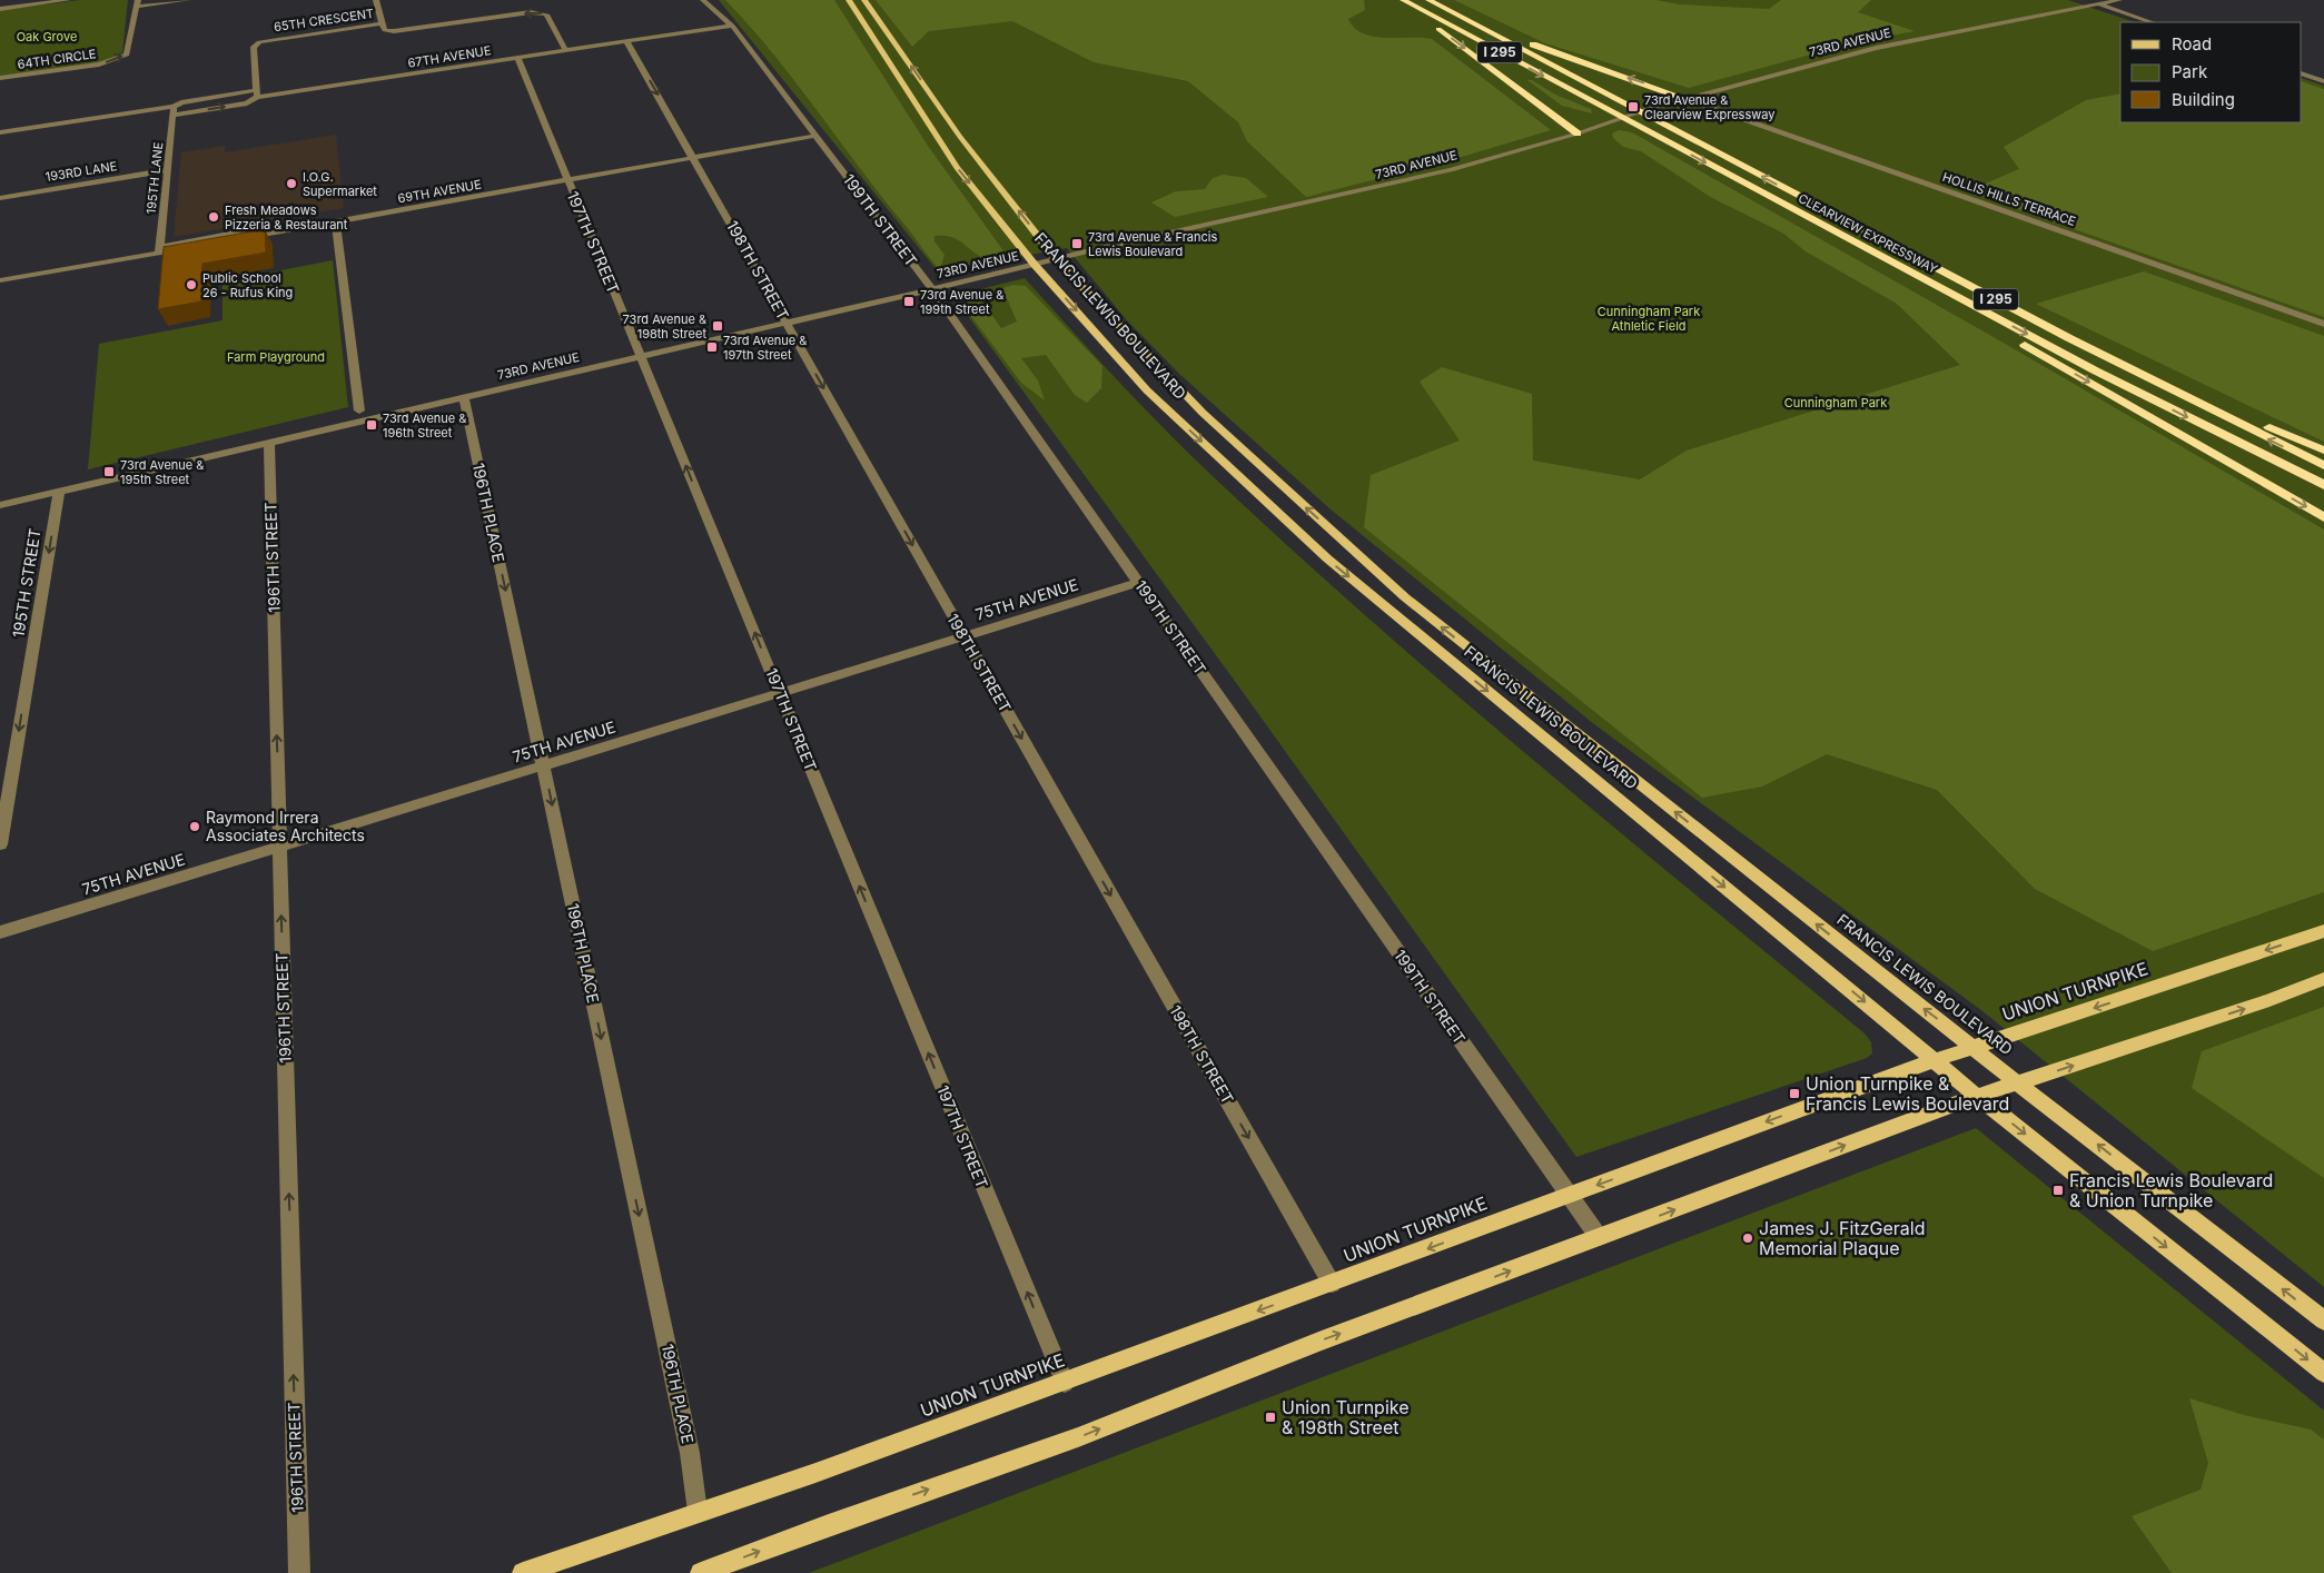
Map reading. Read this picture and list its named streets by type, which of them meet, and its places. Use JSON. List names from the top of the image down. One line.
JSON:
{"streets":{"highway":["I 295","CLEARVIEW EXPRESSWAY"],"main road":["FRANCIS LEWIS BOULEVARD","UNION TURNPIKE"],"street":["65TH CRESCENT","73RD AVENUE","67TH AVENUE","64TH CIRCLE","193RD LANE","195TH LANE","69TH AVENUE","HOLLIS HILLS TERRACE","199TH STREET","197TH STREET","198TH STREET","196TH PLACE","196TH STREET","195TH STREET","75TH AVENUE"]},"crossings":[["65TH CRESCENT","67TH AVENUE"],["73RD AVENUE","HOLLIS HILLS TERRACE"],["73RD AVENUE","199TH STREET"],["73RD AVENUE","197TH STREET"],["73RD AVENUE","198TH STREET"],["73RD AVENUE","FRANCIS LEWIS BOULEVARD"],["73RD AVENUE","196TH PLACE"],["73RD AVENUE","196TH STREET"],["73RD AVENUE","195TH STREET"],["67TH AVENUE","195TH LANE"],["67TH AVENUE","199TH STREET"],["67TH AVENUE","197TH STREET"],["67TH AVENUE","198TH STREET"],["193RD LANE","195TH LANE"],["195TH LANE","69TH AVENUE"],["69TH AVENUE","199TH STREET"],["69TH AVENUE","197TH STREET"],["69TH AVENUE","198TH STREET"],["199TH STREET","75TH AVENUE"],["199TH STREET","UNION TURNPIKE"],["197TH STREET","75TH AVENUE"],["197TH STREET","UNION TURNPIKE"],["198TH STREET","75TH AVENUE"],["198TH STREET","UNION TURNPIKE"],["FRANCIS LEWIS BOULEVARD","UNION TURNPIKE"],["196TH PLACE","75TH AVENUE"],["196TH PLACE","UNION TURNPIKE"],["196TH STREET","75TH AVENUE"]],"one_way":["65TH CRESCENT","197TH STREET","198TH STREET","196TH PLACE","196TH STREET","195TH STREET"],"parks":["Oak Grove","Cunningham Park Athletic Field","Farm Playground","Cunningham Park"],"places":{"transit":["73rd Avenue & Clearview Expressway","73rd Avenue & Francis Lewis Boulevard","73rd Avenue & 199th Street","73rd Avenue & 198th Street","73rd Avenue & 197th Street","73rd Avenue & 196th Street","73rd Avenue & 195th Street","Union Turnpike & Francis Lewis Boulevard","Francis Lewis Boulevard & Union Turnpike","Union Turnpike & 198th Street"],"other":["I.O.G. Supermarket","Fresh Meadows Pizzeria & Restaurant","Public School 26 - Rufus King","Raymond Irrera Associates Architects","James J. FitzGerald Memorial Plaque"]},"legend":["Road","Park","Building"]}
